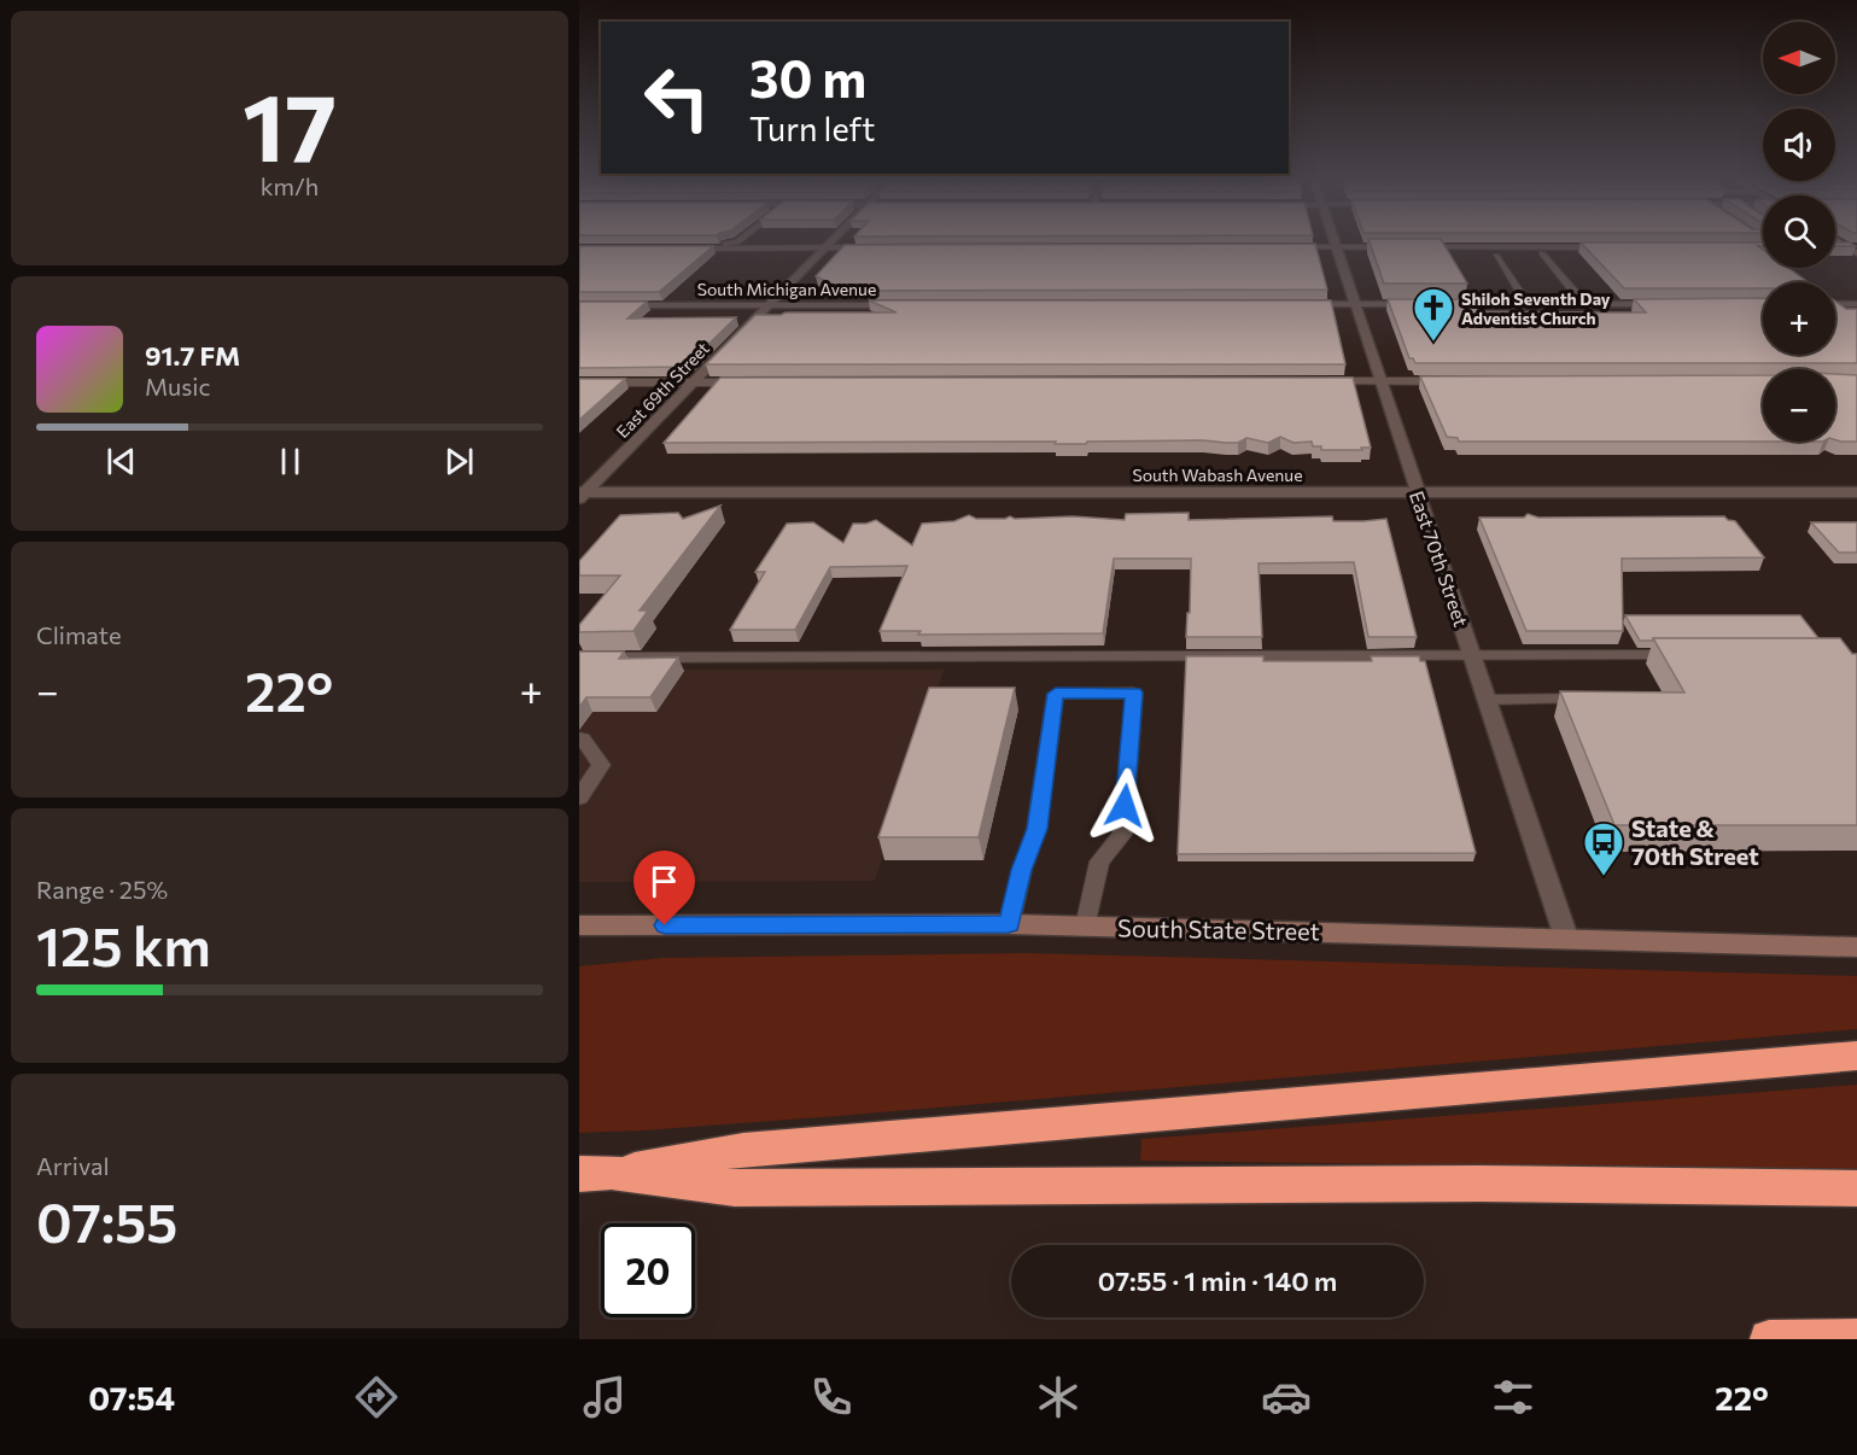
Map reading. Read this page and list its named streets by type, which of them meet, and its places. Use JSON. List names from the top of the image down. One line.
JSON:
{"streets":{"main road":["South State Street"],"street":["South Michigan Avenue","East 69th Street","South Wabash Avenue","East 70th Street"]},"crossings":[["South Michigan Avenue","East 69th Street"],["East 69th Street","South Wabash Avenue"],["South Wabash Avenue","East 70th Street"],["East 70th Street","South State Street"]],"places":{"church":["Shiloh Seventh Day Adventist Church"],"bus stop":["State & 70th Street"]},"north":"left","page":{"tile":[["17","km/h"],"Climate",["Range · 25%","125 km"],["Arrival","07:55"]],"map_buttons":["+","−"],"turn":["30 m","Turn left"],"song":["91.7 FM","Music"],"heat":["−","22°","+"],"limit":"20","trip":"07:55 · 1 min · 140 m","tabs":["07:54","22°"]}}
